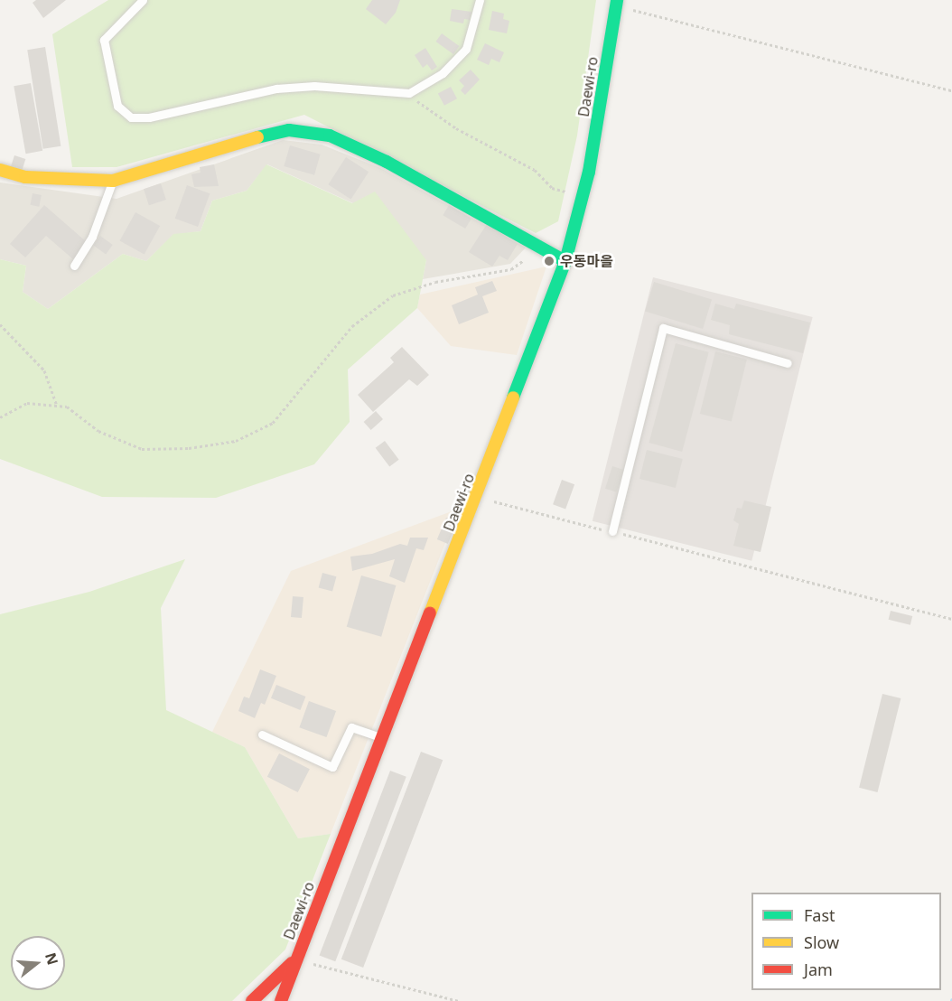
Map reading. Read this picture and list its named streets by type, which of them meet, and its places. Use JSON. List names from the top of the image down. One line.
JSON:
{"streets":{"main road":["Daewi-ro"]},"places":["우동마을"],"legend":["Fast","Slow","Jam"],"north":"right"}
